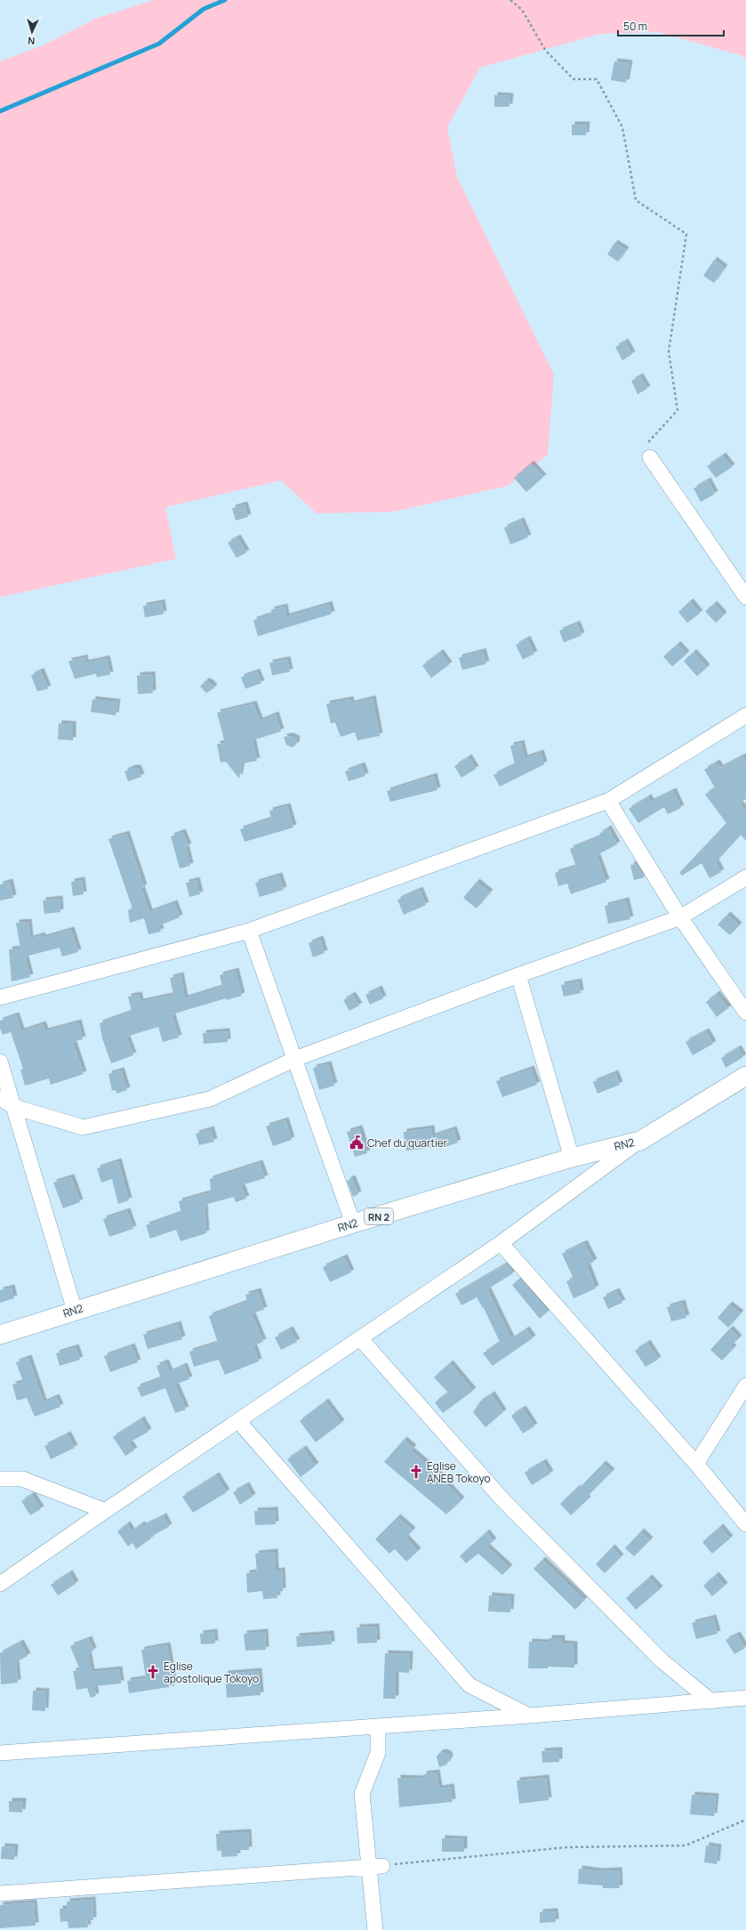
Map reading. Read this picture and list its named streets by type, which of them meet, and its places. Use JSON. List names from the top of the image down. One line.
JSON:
{"streets":{"main road":["RN2","RN 2"]},"places":{"public building":["Chef du quartier"],"church":["Eglise ANEB Tokoyo","Eglise apostolique Tokoyo"]},"scale_bar":"50 m","north":"bottom"}
